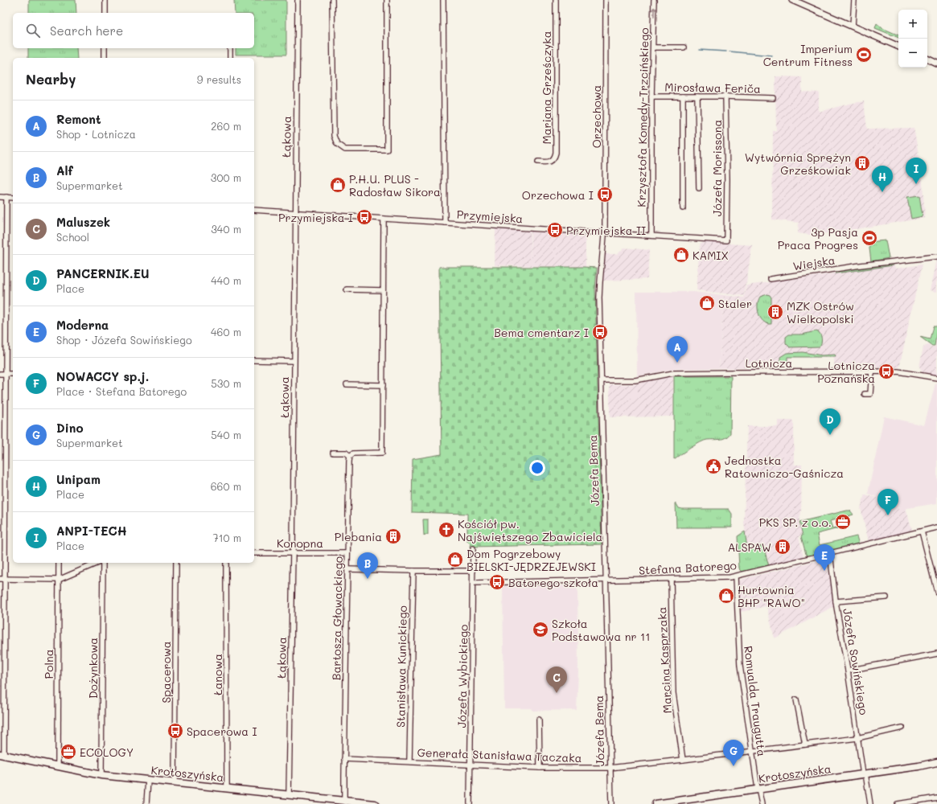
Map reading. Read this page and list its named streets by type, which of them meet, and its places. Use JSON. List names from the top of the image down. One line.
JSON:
{"streets":{"main road":["Krotoszyńska"],"street":["Mariana Grześczyka","Mirosława Feriča","Orzechowa","Krzysztofa Komedy-Trzcińskiego","Łąkowa","Józefa Morissona","Przymiejska","Wiejska","Lotnicza","Józefa Bema","Konopna","Stefana Batorego","Bartosza Głowackiego","Marcina Kasprzaka","Józefa Sowińskiego","Polna","Stanisława Kunickiego","Dożynkowa","Spacerowa","Łanowa","Józefa Wybickiego","Romualda Traugutta","Generała Stanisława Taczaka"]},"crossings":[["Mirosława Feriča","Krzysztofa Komedy-Trzcińskiego"],["Mirosława Feriča","Józefa Morissona"],["Orzechowa","Przymiejska"],["Orzechowa","Józefa Bema"],["Krzysztofa Komedy-Trzcińskiego","Przymiejska"],["Łąkowa","Przymiejska"],["Łąkowa","Konopna"],["Łąkowa","Krotoszyńska"],["Józefa Morissona","Przymiejska"],["Przymiejska","Józefa Bema"],["Lotnicza","Józefa Bema"],["Józefa Bema","Stefana Batorego"],["Józefa Bema","Generała Stanisława Taczaka"],["Konopna","Bartosza Głowackiego"],["Stefana Batorego","Marcina Kasprzaka"],["Stefana Batorego","Józefa Sowińskiego"],["Stefana Batorego","Józefa Wybickiego"],["Stefana Batorego","Romualda Traugutta"],["Bartosza Głowackiego","Generała Stanisława Taczaka"],["Bartosza Głowackiego","Krotoszyńska"],["Marcina Kasprzaka","Generała Stanisława Taczaka"],["Józefa Sowińskiego","Generała Stanisława Taczaka"],["Józefa Sowińskiego","Krotoszyńska"],["Polna","Krotoszyńska"],["Stanisława Kunickiego","Generała Stanisława Taczaka"],["Dożynkowa","Krotoszyńska"],["Spacerowa","Krotoszyńska"],["Łanowa","Krotoszyńska"],["Józefa Wybickiego","Generała Stanisława Taczaka"],["Romualda Traugutta","Generała Stanisława Taczaka"],["Romualda Traugutta","Krotoszyńska"]],"places":{"sports":["Imperium Centrum Fitness","3p Pasja Praca Progres"],"building":["Wytwórnia Sprężyn Grześkowiak","MZK Ostrów Wielkopolski","Plebania","ALSPAW"],"shop":["P.H.U. PLUS - Radosław Sikora","KAMIX","Staler","Dom Pogrzebowy BIELSKI-JĘDRZEJEWSKI","Hurtownia BHP \"RAWO\""],"bus stop":["Orzechowa I","Przymiejska I","Przymiejska II","Bema cmentarz I","Lotnicza Poznańska","Batorego szkoła","Spacerowa I"],"public building":["Jednostka Ratowniczo-Gaśnicza"],"office":["PKS SP. z o.o.","ECOLOGY"],"church":["Kościół pw. Najświętszego Zbawiciela"],"school or university":["Szkoła Podstawowa nr 11"]},"page":{"map_buttons":["+","−"],"search":"Search here","heading":["Nearby","9 results"],"list":[{"mark":"A","name":"Remont","note":"Shop · Lotnicza","value":"260 m"},{"mark":"B","name":"Alf","note":"Supermarket","value":"300 m"},{"mark":"C","name":"Maluszek","note":"School","value":"340 m"},{"mark":"D","name":"PANCERNIK.EU","note":"Place","value":"440 m"},{"mark":"E","name":"Moderna","note":"Shop · Józefa Sowińskiego","value":"460 m"},{"mark":"F","name":"NOWACCY sp.j.","note":"Place · Stefana Batorego","value":"530 m"},{"mark":"G","name":"Dino","note":"Supermarket","value":"540 m"},{"mark":"H","name":"Unipam","note":"Place","value":"660 m"},{"mark":"I","name":"ANPI-TECH","note":"Place","value":"710 m"}],"pins":["I","H","A","D","F","E","B","C","G"]}}
